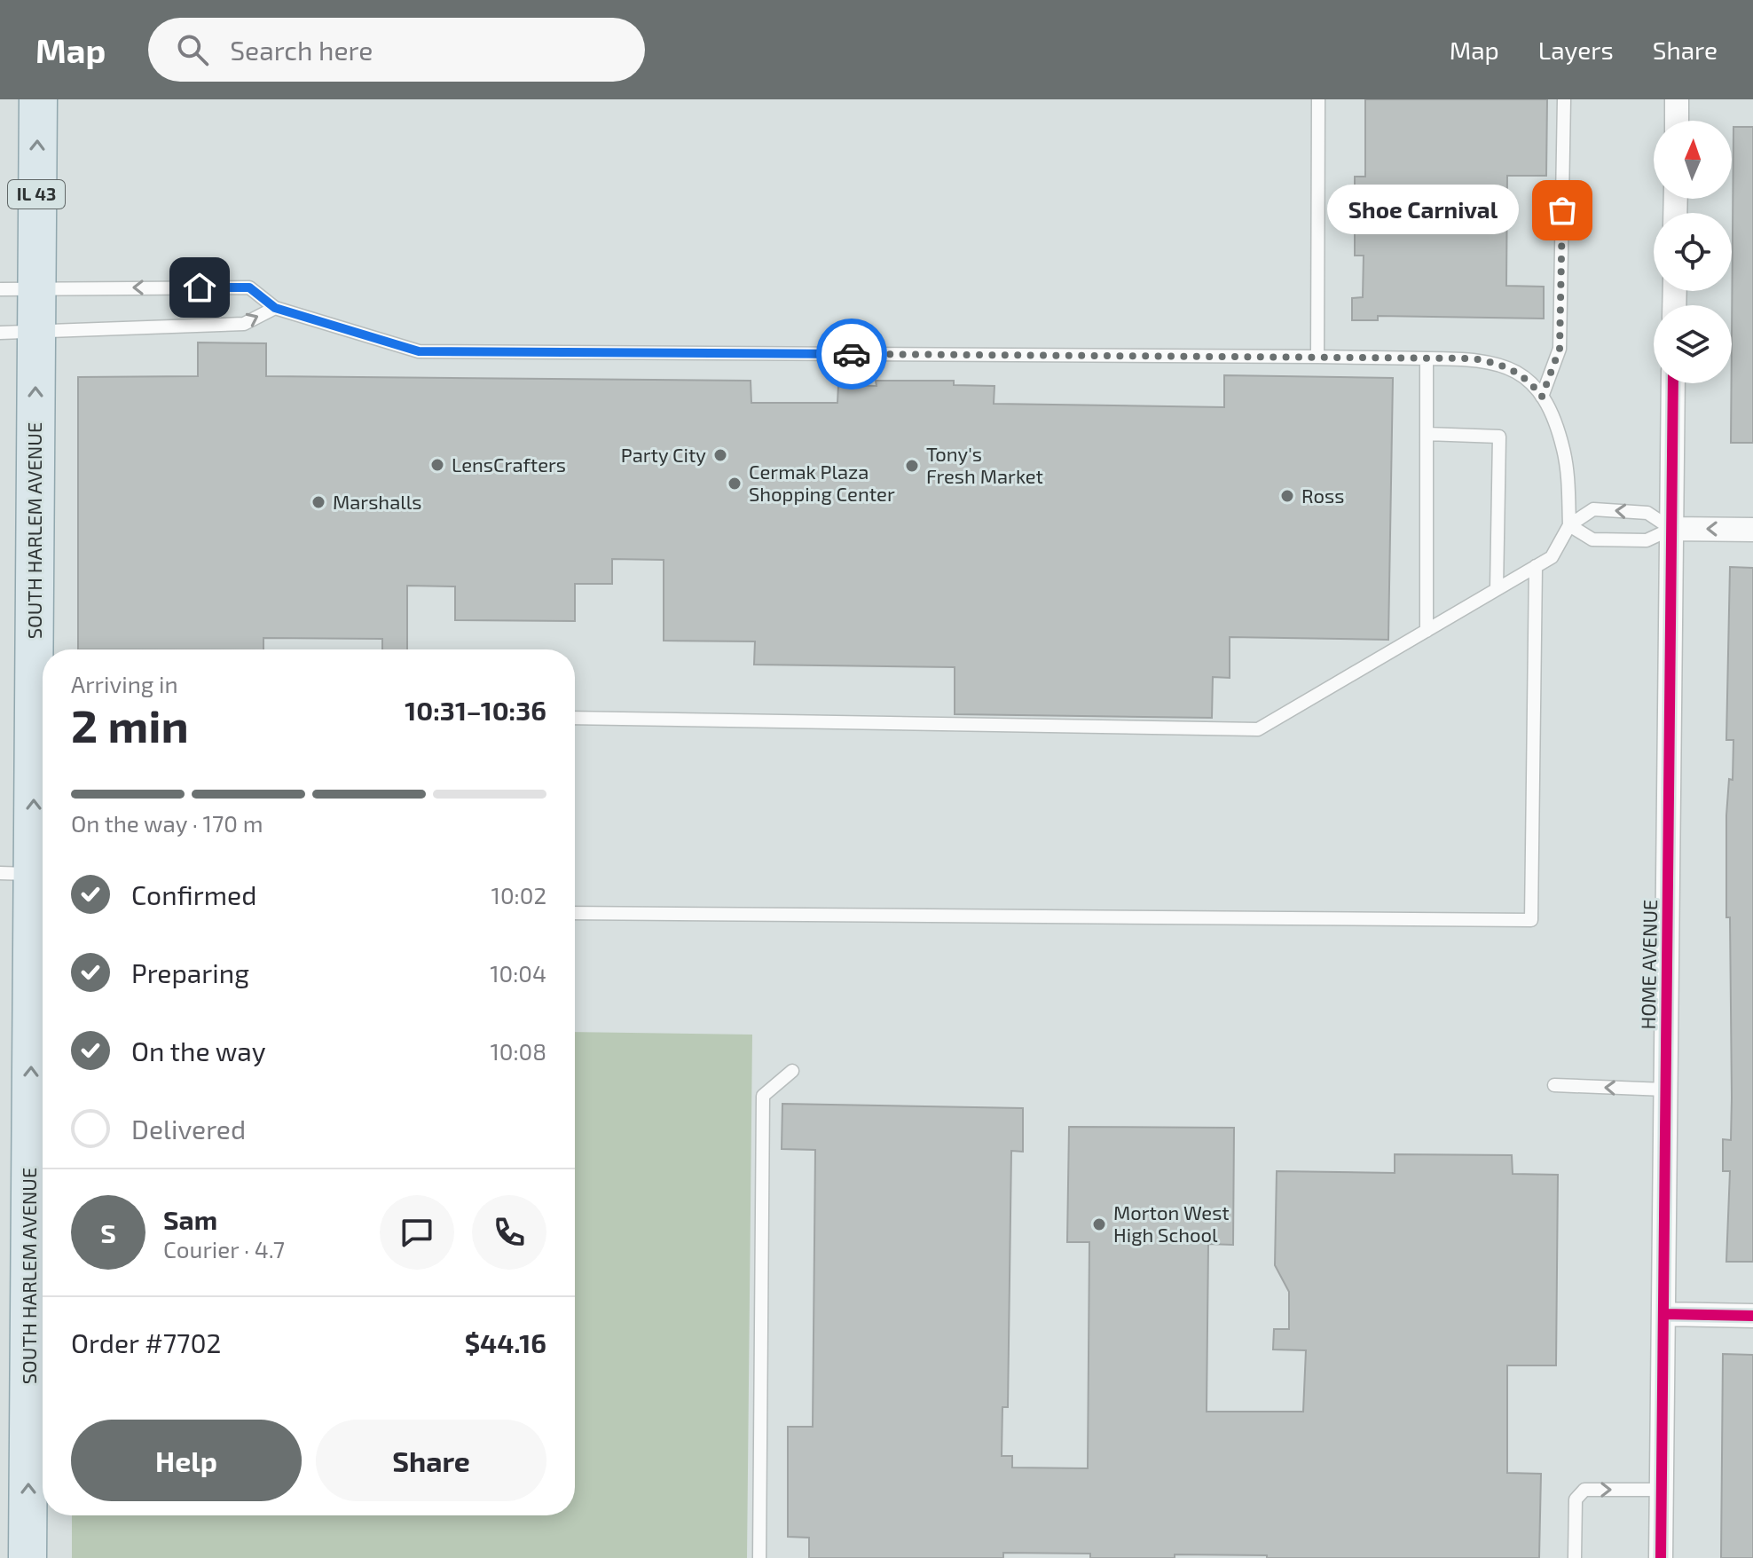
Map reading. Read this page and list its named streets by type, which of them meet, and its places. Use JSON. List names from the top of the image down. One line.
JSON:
{"streets":{"main road":["IL 43","SOUTH HARLEM AVENUE"],"street":["HOME AVENUE"]},"one_way":["SOUTH HARLEM AVENUE"],"places":["Shoe Carnival","Party City","LensCrafters","Tony's Fresh Market","Cermak Plaza Shopping Center","Ross","Marshalls","Morton West High School"],"north":"top","page":{"header":"Map","search":"Search here","nav":["Map","Layers","Share"],"bubble":"Shoe Carnival","heading":["2 min","Arriving in","10:31–10:36"],"panel":["Sam","Courier · 4.7","Order #7702","$44.16"],"bar":"On the way · 170 m","list":[["Confirmed","10:02"],["Preparing","10:04"],["On the way","10:08"],"Delivered"],"round":"S","buttons":["Help","Share"]}}
